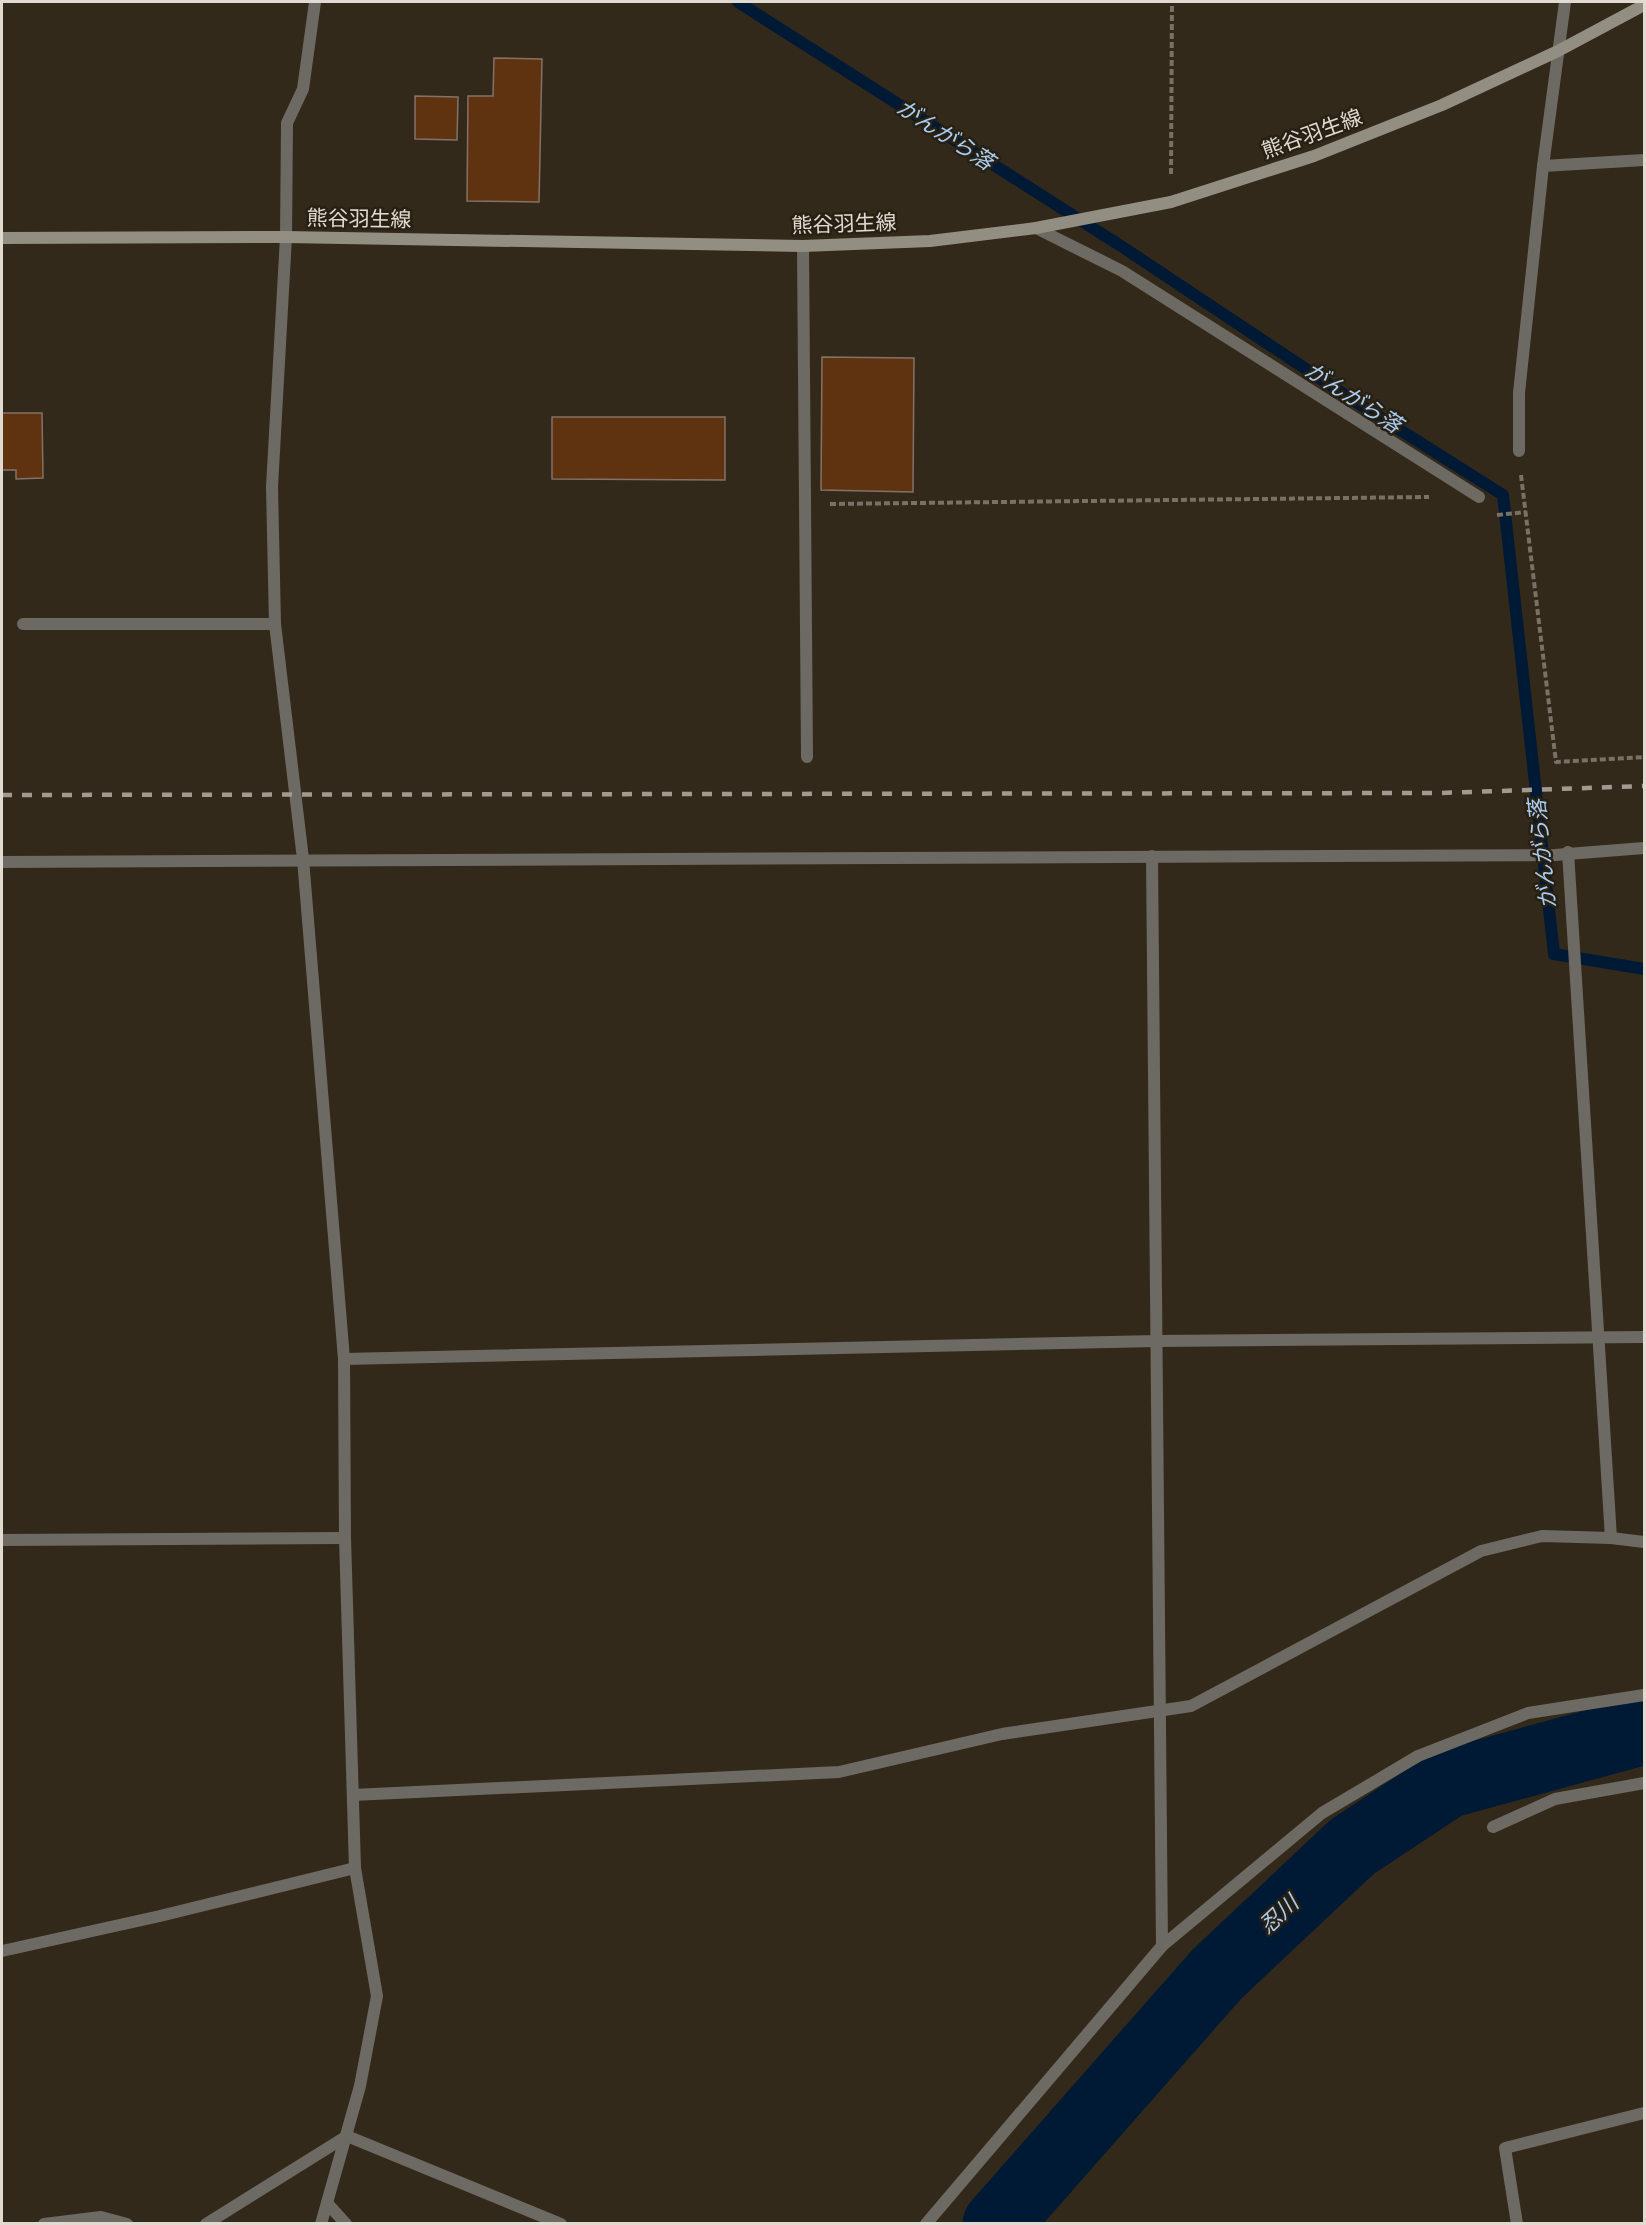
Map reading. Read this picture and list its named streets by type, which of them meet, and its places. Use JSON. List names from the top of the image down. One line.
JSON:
{"streets":{"main road":["熊谷羽生線"]},"water":["がんがら落","忍川"]}
